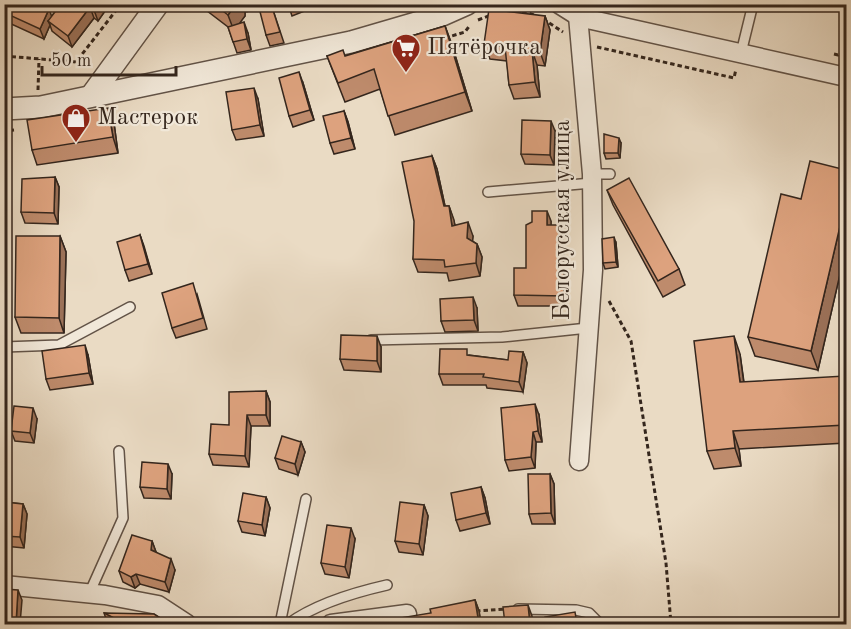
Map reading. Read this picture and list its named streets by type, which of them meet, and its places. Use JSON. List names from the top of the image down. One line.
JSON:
{"streets":{"street":["Белорусская улица"]},"places":{"supermarket":["Пятёрочка"],"shop":["Мастерок"]},"scale_bar":"50 m"}
